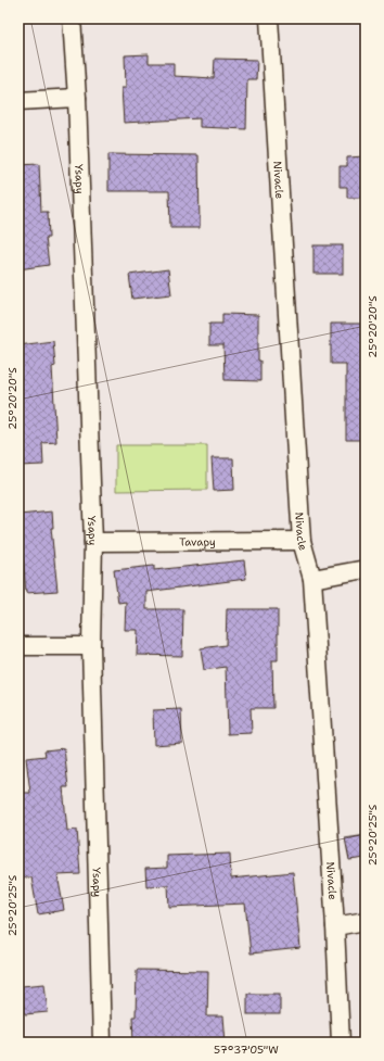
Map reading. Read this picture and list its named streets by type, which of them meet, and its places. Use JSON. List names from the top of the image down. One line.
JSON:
{"streets":{"street":["Ysapy","Nivacle","Tavapy"]},"crossings":[["Ysapy","Tavapy"],["Nivacle","Tavapy"]],"coordinates":["25°20'20\"S","25°20'25\"S","57°37'05\"W"]}
